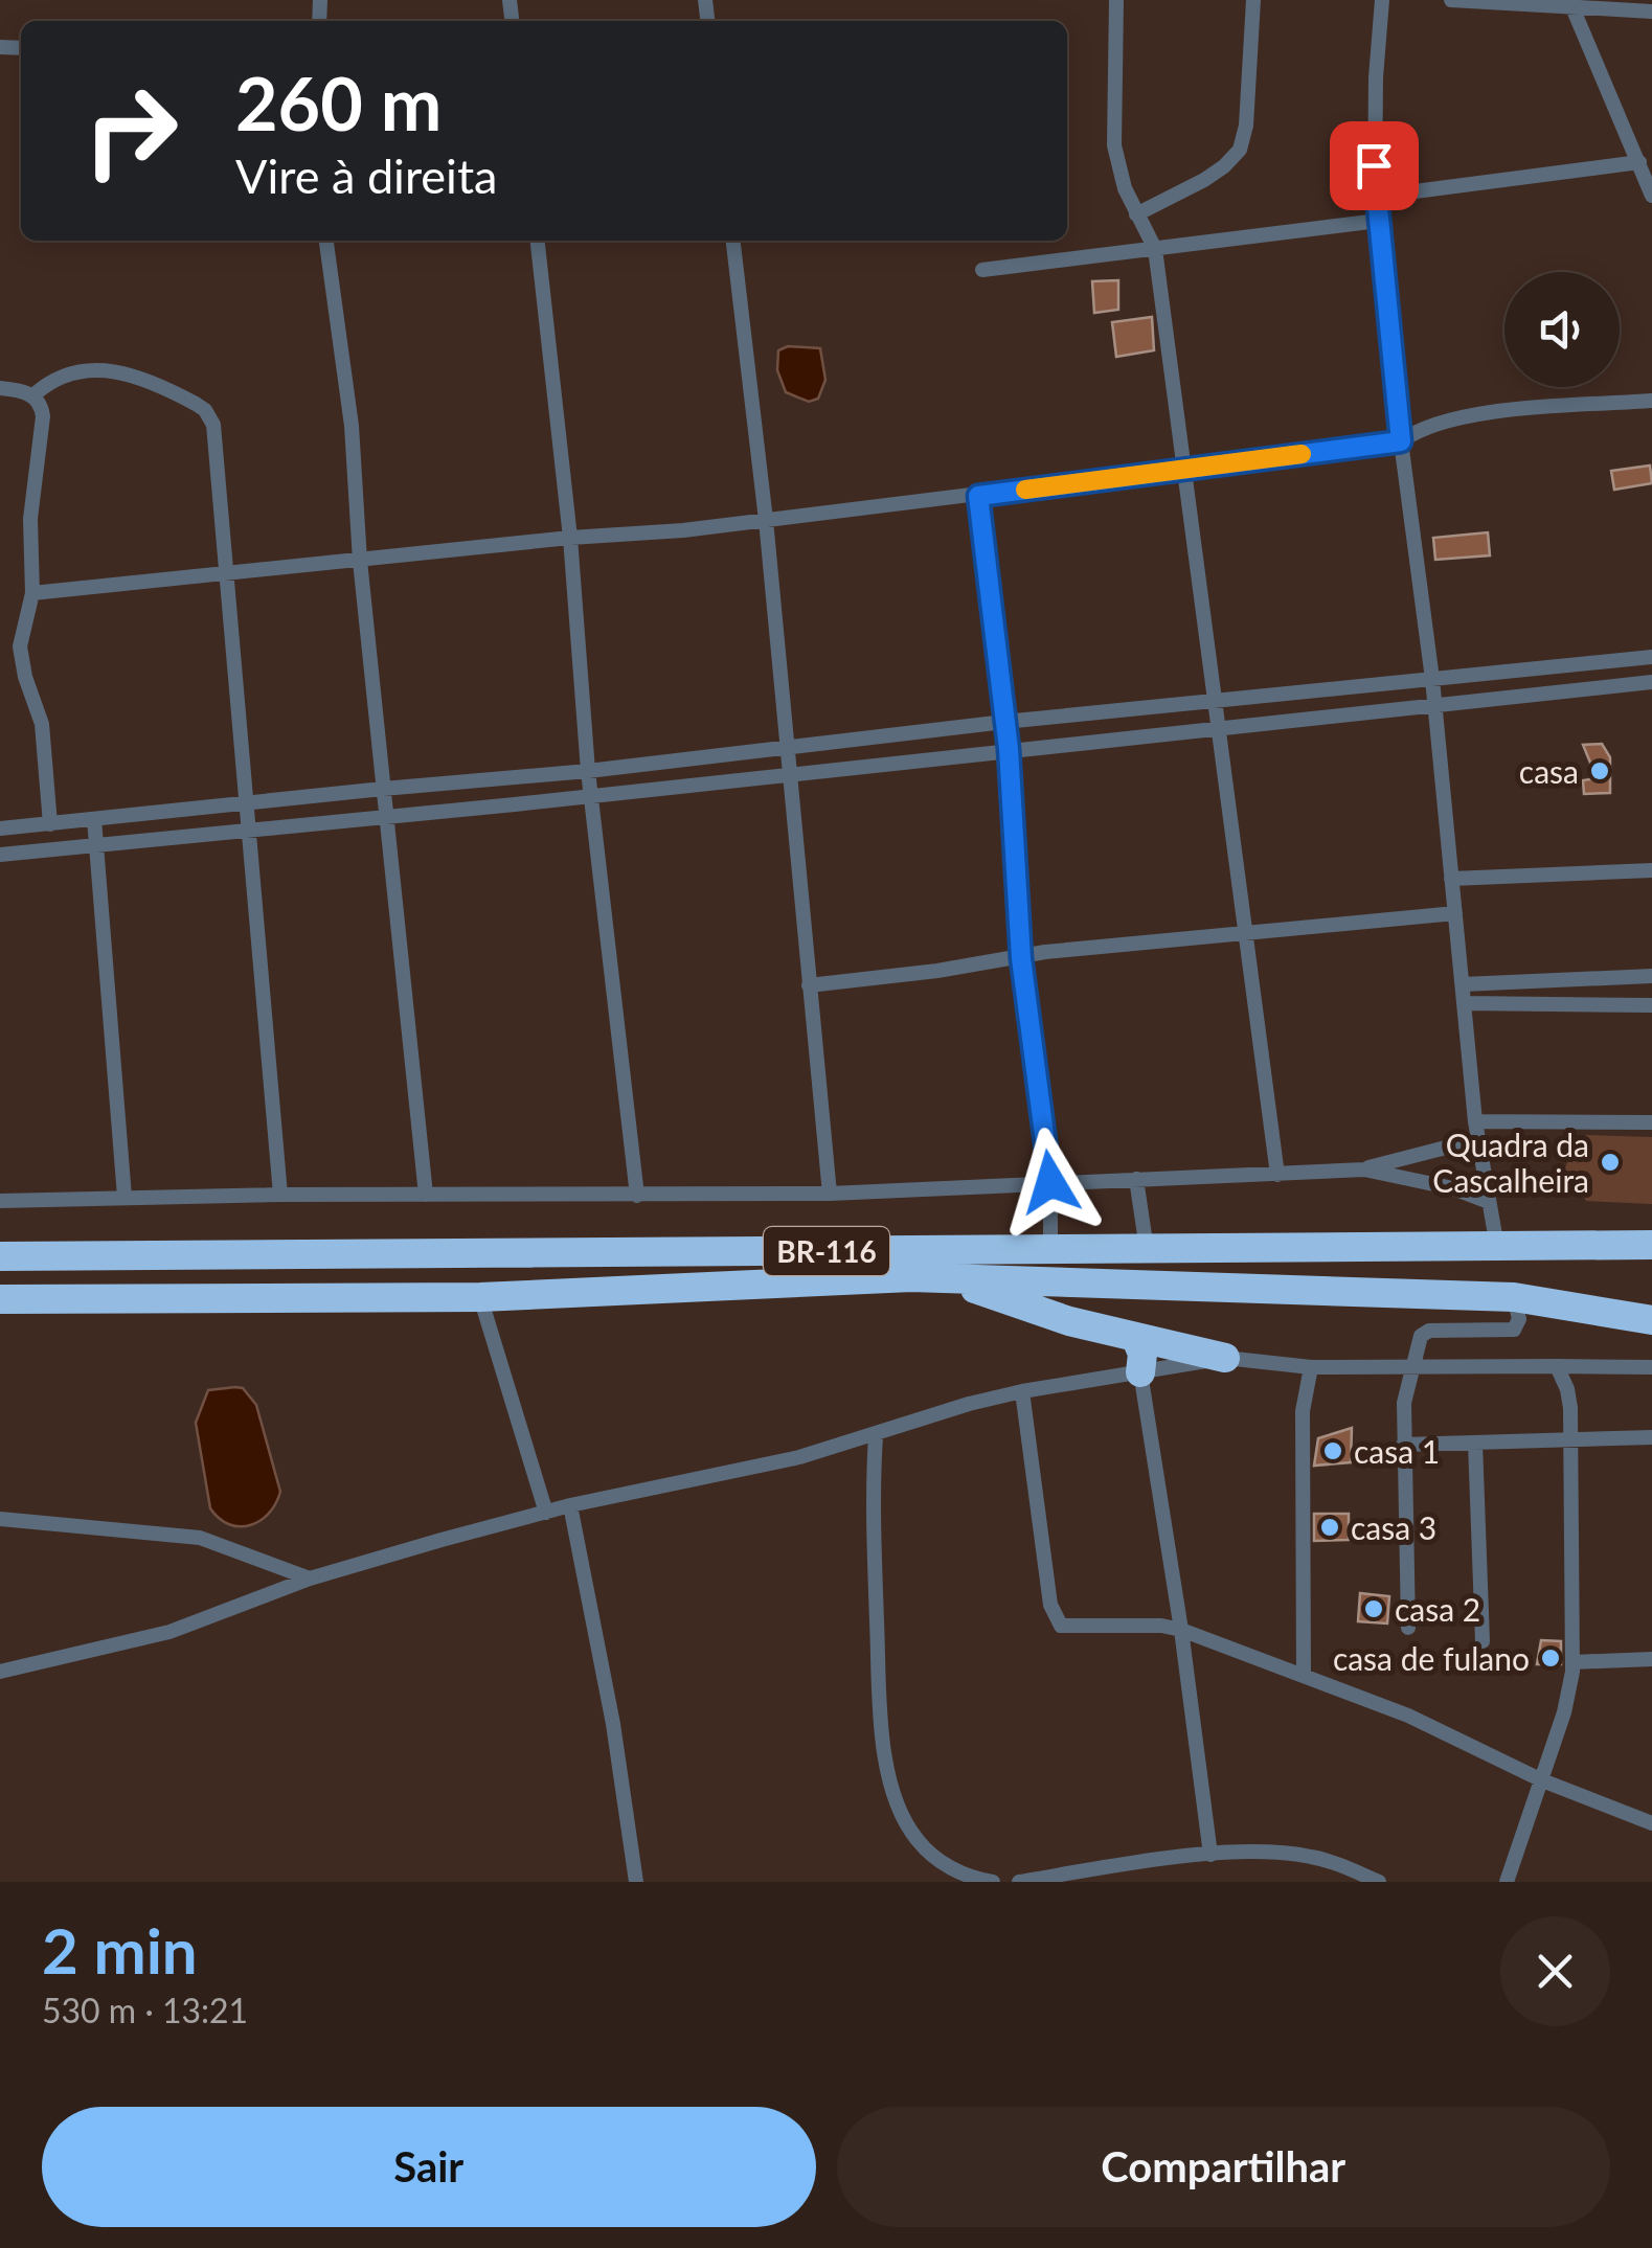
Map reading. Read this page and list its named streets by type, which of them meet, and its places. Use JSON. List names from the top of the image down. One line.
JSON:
{"streets":{"highway":["BR-116"]},"places":["casa","Quadra da Cascalheira","casa 1","casa 3","casa 2","casa de fulano"],"page":{"turn":["260 m","Vire à direita"],"heading":["2 min","530 m · 13:21"],"buttons":["Sair","Compartilhar"]}}
